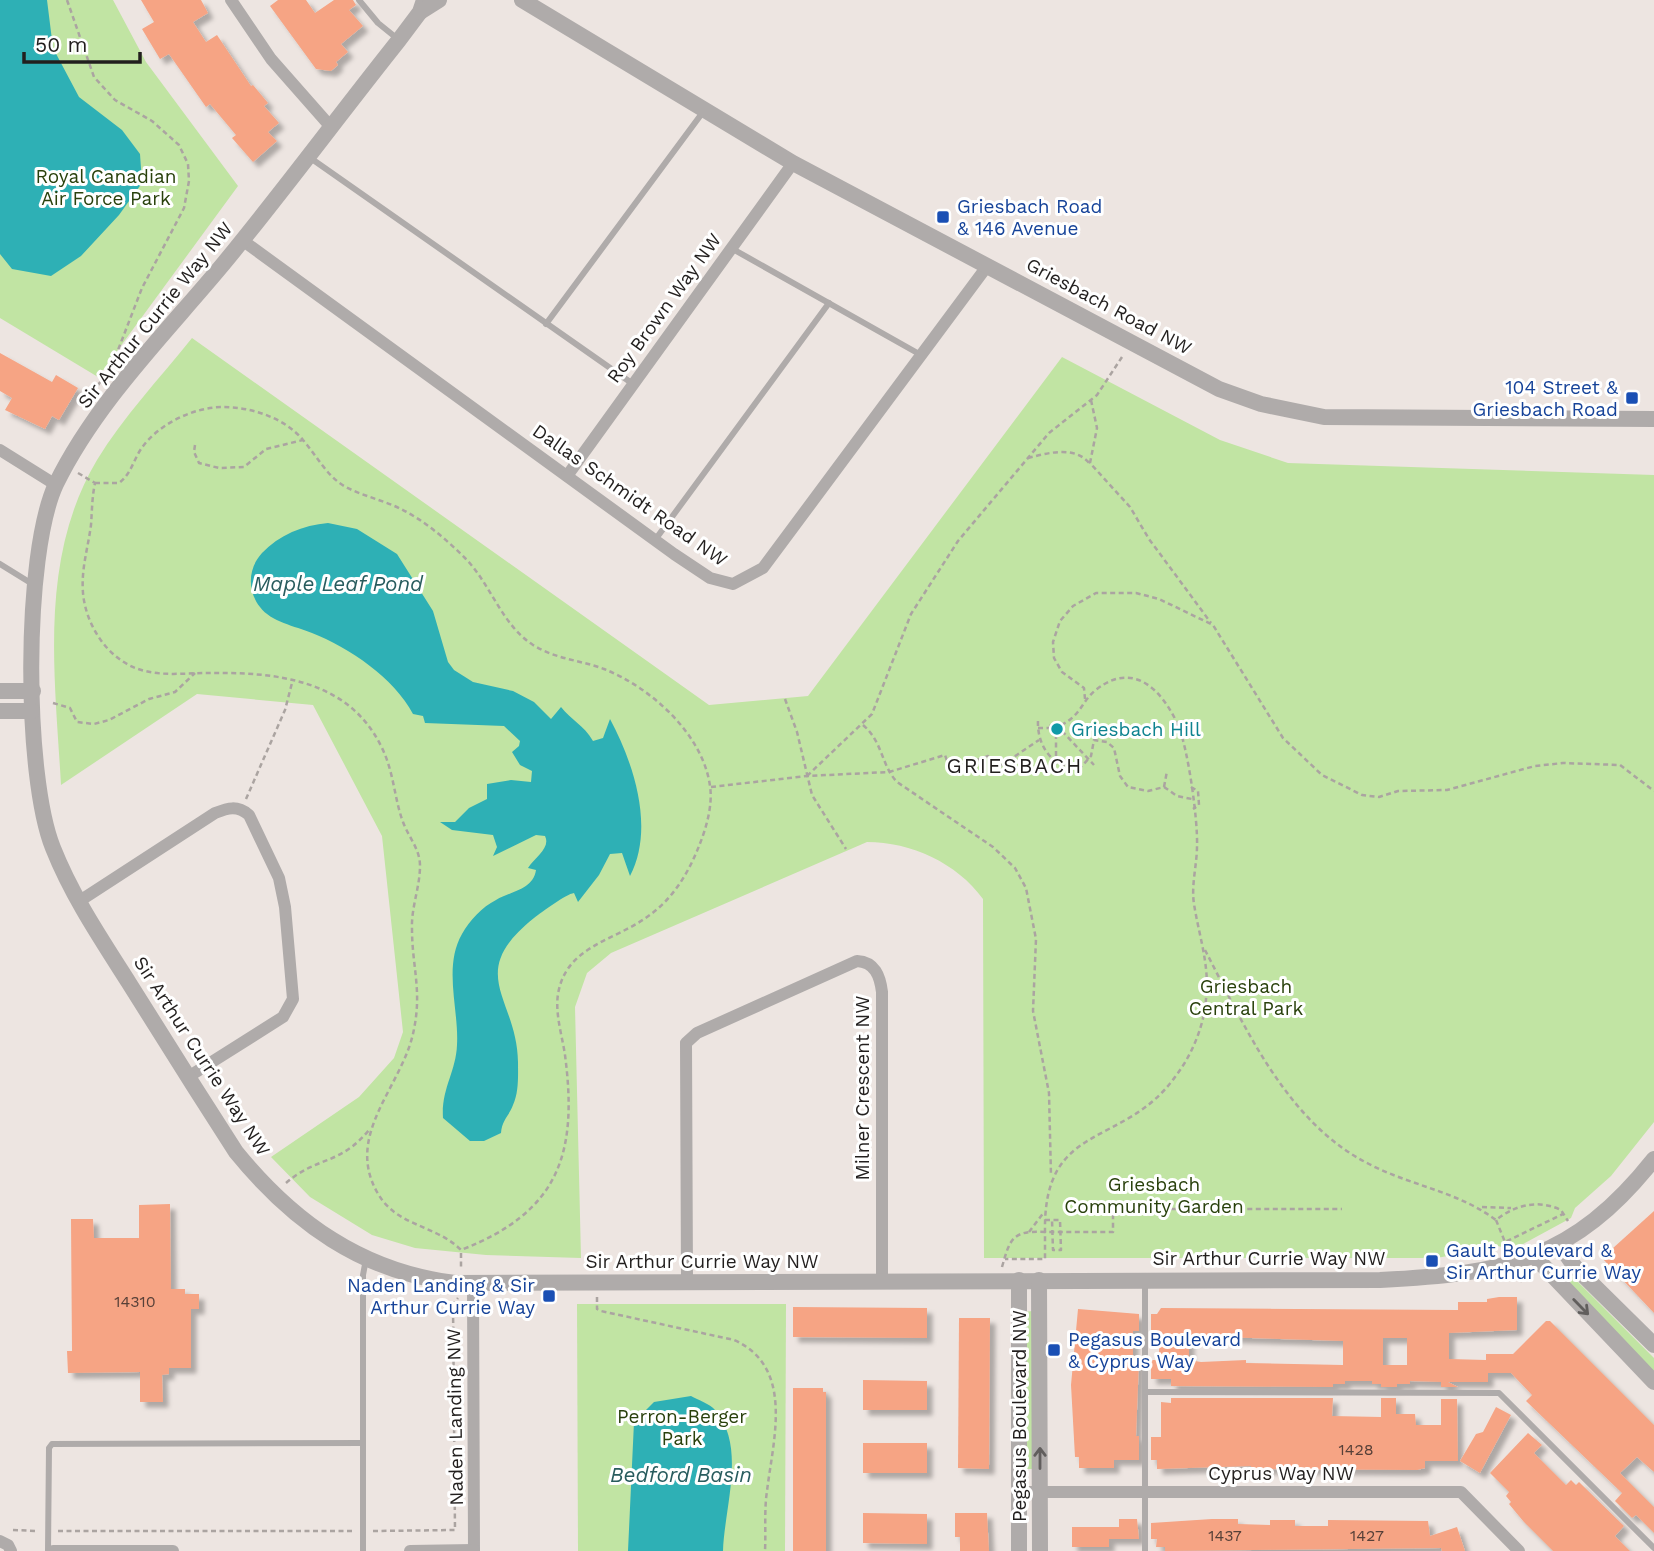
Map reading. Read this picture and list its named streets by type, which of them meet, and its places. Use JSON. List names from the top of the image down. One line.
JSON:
{"streets":{"street":["Griesbach Road NW","Roy Brown Way NW","Sir Arthur Currie Way NW","Dallas Schmidt Road NW","Milner Crescent NW","Pegasus Boulevard NW","Naden Landing NW","Cyprus Way NW"]},"crossings":[["Griesbach Road NW","Roy Brown Way NW"],["Griesbach Road NW","Dallas Schmidt Road NW"],["Roy Brown Way NW","Dallas Schmidt Road NW"],["Sir Arthur Currie Way NW","Dallas Schmidt Road NW"],["Sir Arthur Currie Way NW","Milner Crescent NW"],["Sir Arthur Currie Way NW","Pegasus Boulevard NW"],["Sir Arthur Currie Way NW","Naden Landing NW"],["Pegasus Boulevard NW","Cyprus Way NW"]],"districts":["GRIESBACH"],"water":["Maple Leaf Pond","Bedford Basin"],"parks":["Royal Canadian Air Force Park","Griesbach Central Park","Griesbach Community Garden","Perron-Berger Park"],"places":{"transit":["Griesbach Road & 146 Avenue","104 Street & Griesbach Road","Gault Boulevard & Sir Arthur Currie Way","Naden Landing & Sir Arthur Currie Way","Pegasus Boulevard & Cyprus Way"],"other":["Griesbach Hill"]},"house_numbers":["14310","1428","1437","1427"],"scale_bar":"50 m"}
